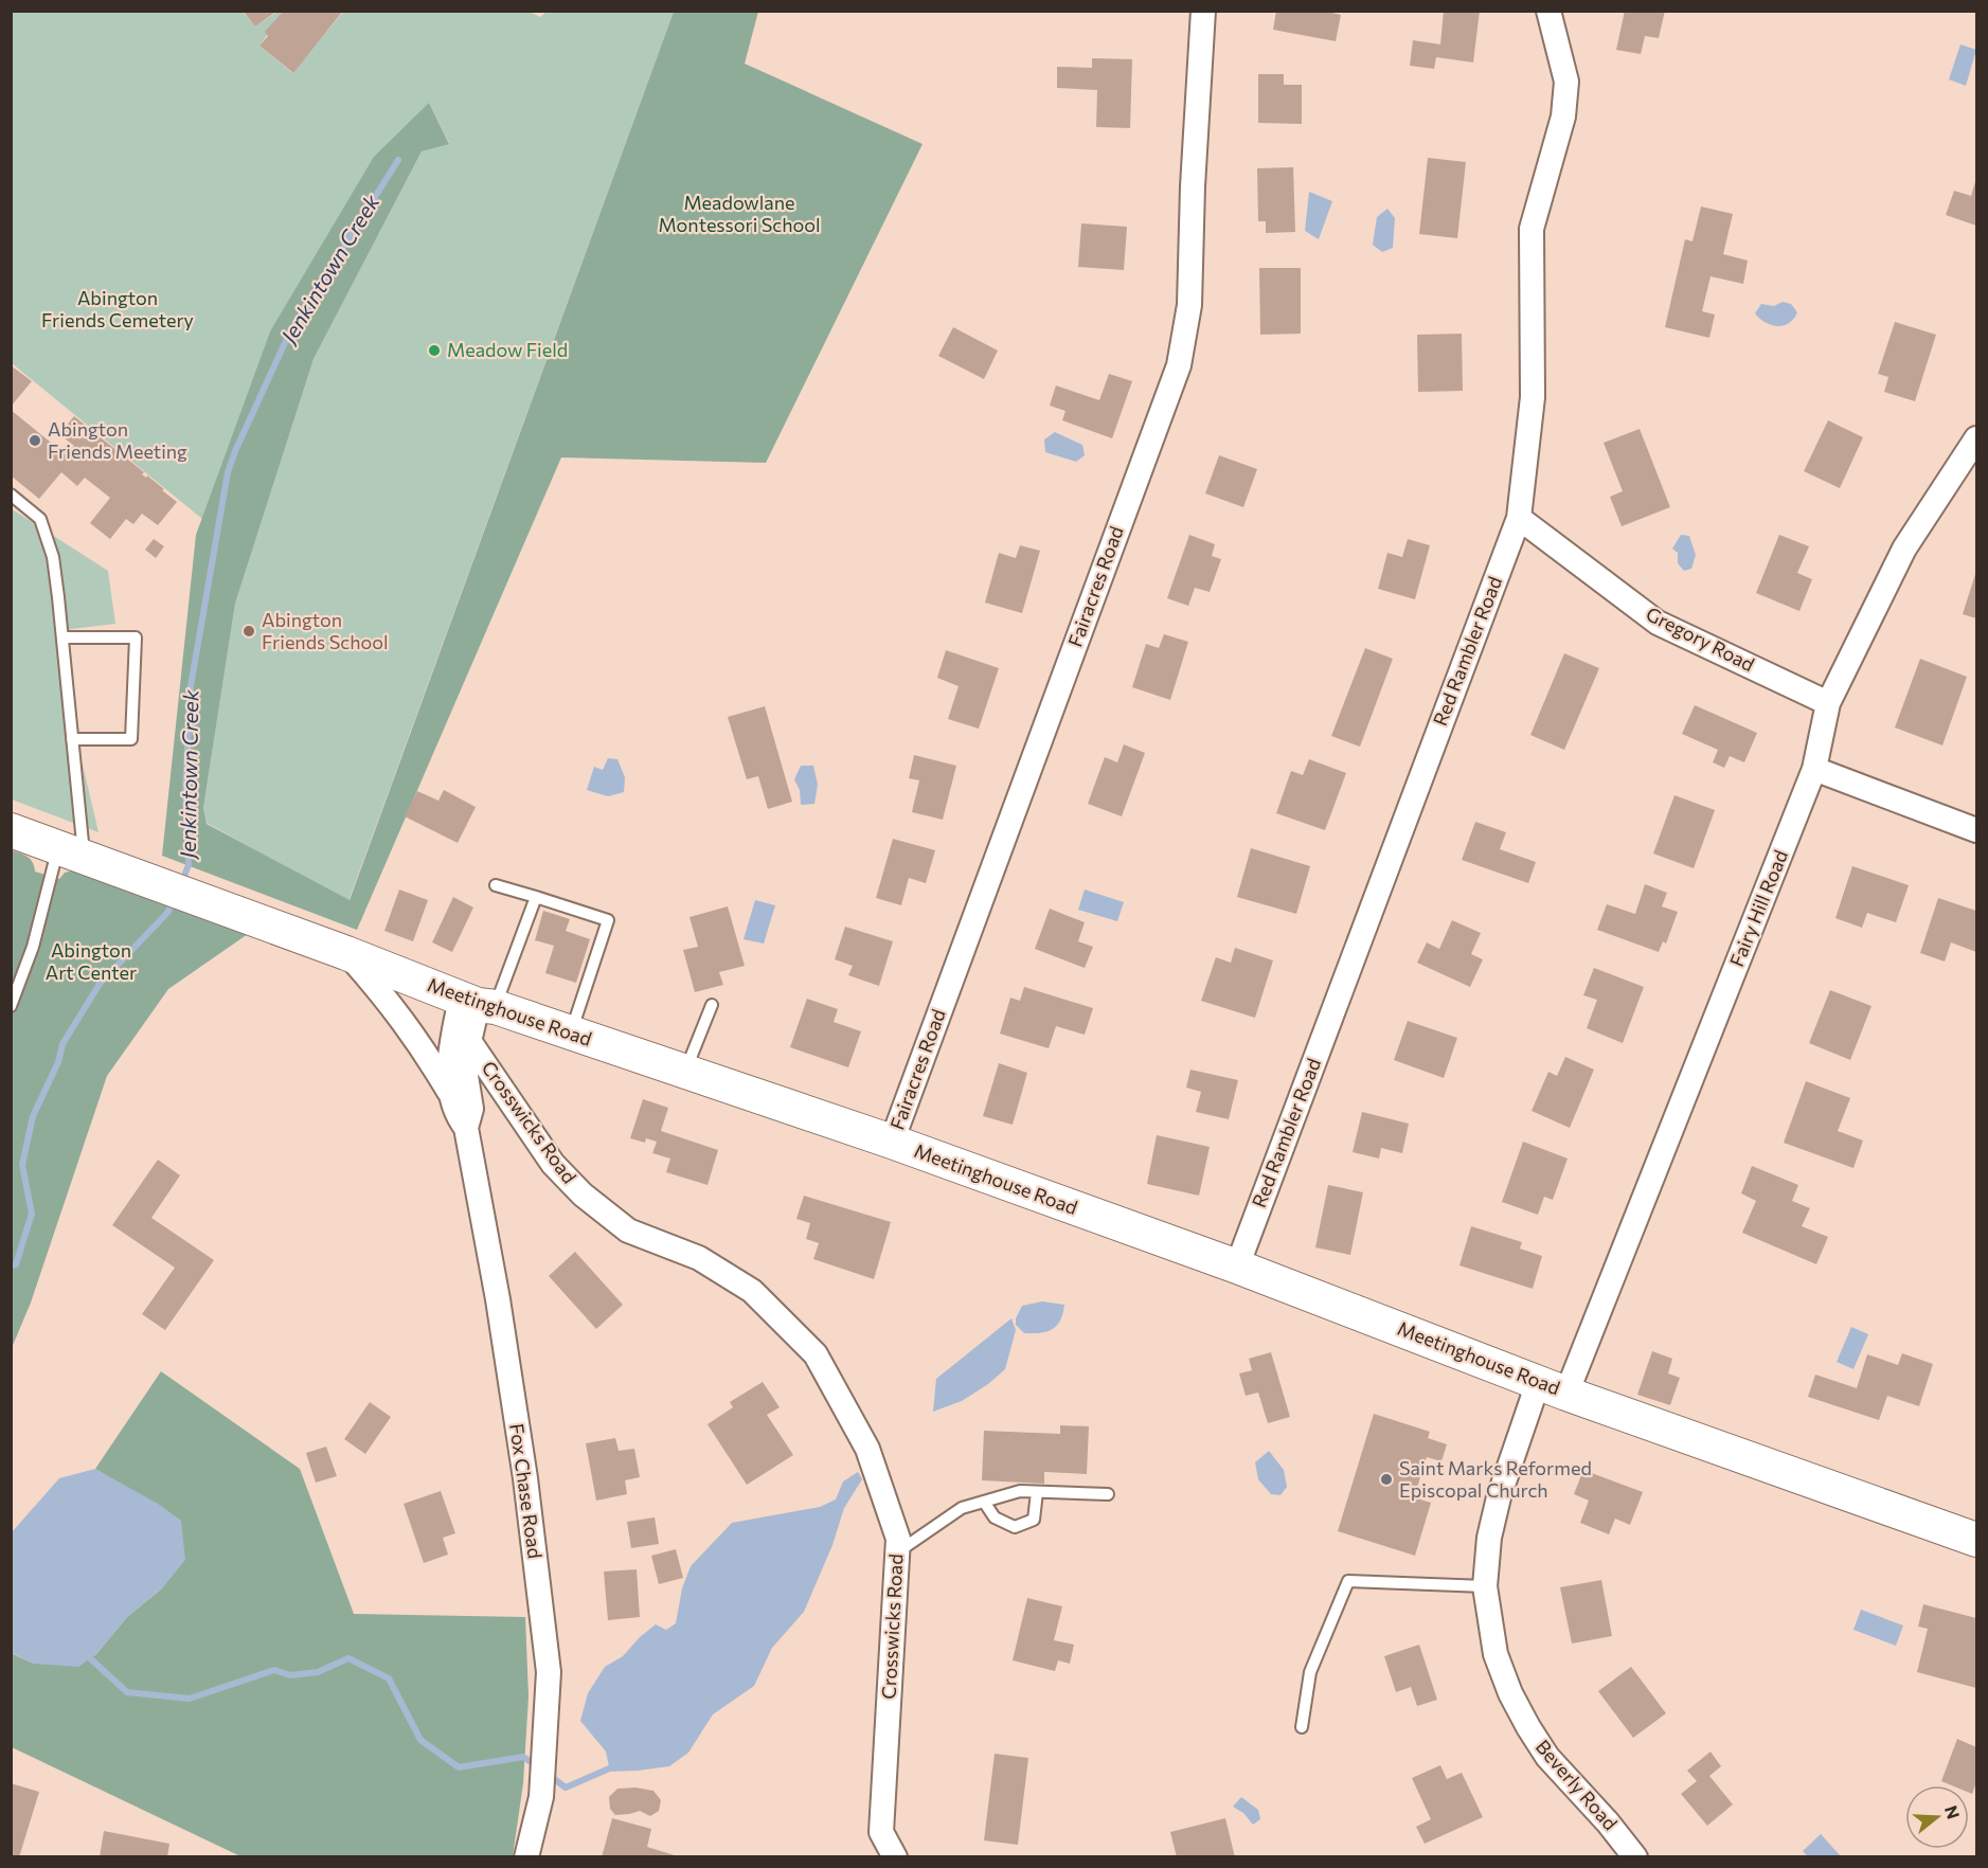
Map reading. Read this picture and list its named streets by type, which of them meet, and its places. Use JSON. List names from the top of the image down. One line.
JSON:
{"streets":{"street":["Fairacres Road","Gregory Road","Red Rambler Road","Fairy Hill Road","Meetinghouse Road","Crosswicks Road","Fox Chase Road","Beverly Road"]},"crossings":[["Fairacres Road","Meetinghouse Road"],["Gregory Road","Red Rambler Road"],["Gregory Road","Fairy Hill Road"],["Red Rambler Road","Meetinghouse Road"],["Fairy Hill Road","Meetinghouse Road"],["Fairy Hill Road","Beverly Road"],["Meetinghouse Road","Fox Chase Road"],["Meetinghouse Road","Beverly Road"],["Crosswicks Road","Fox Chase Road"]],"water":["Jenkintown Creek"],"parks":["Meadowlane Montessori School","Abington Friends Cemetery","Abington Art Center"],"places":["Meadow Field","Abington Friends Meeting","Abington Friends School","Saint Marks Reformed Episcopal Church"],"north":"right"}
